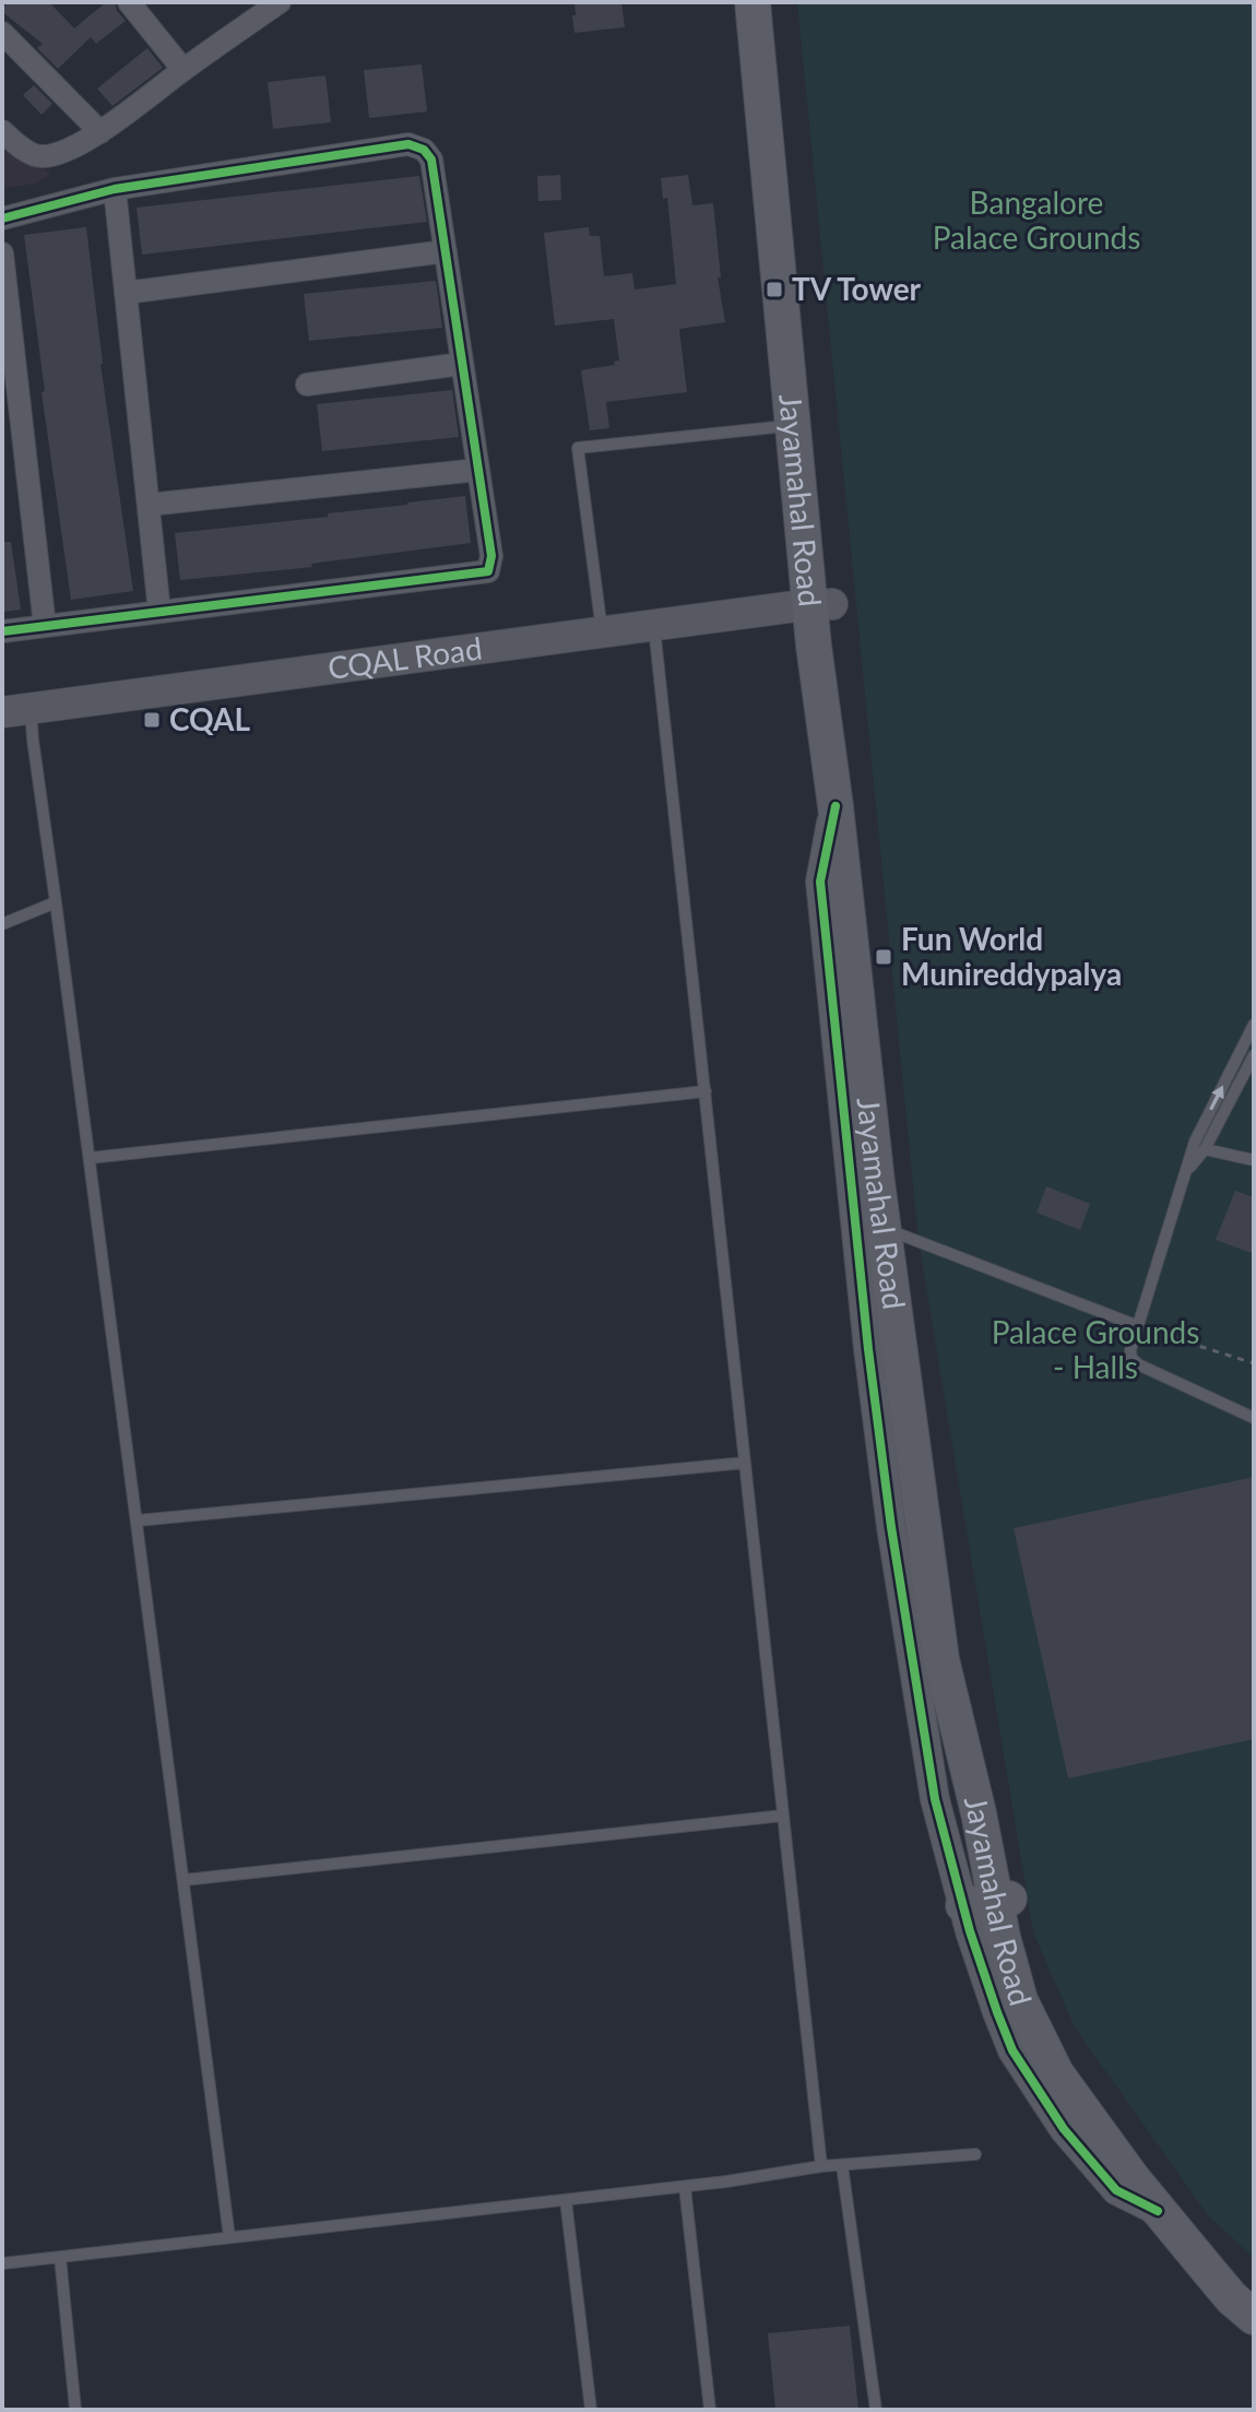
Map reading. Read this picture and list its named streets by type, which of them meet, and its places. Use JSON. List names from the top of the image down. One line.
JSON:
{"streets":{"main road":["Jayamahal Road","CQAL Road"]},"crossings":[["Jayamahal Road","CQAL Road"]],"parks":["Bangalore Palace Grounds","Palace Grounds - Halls"],"places":{"transit":["TV Tower","CQAL","Fun World Munireddypalya"]}}
